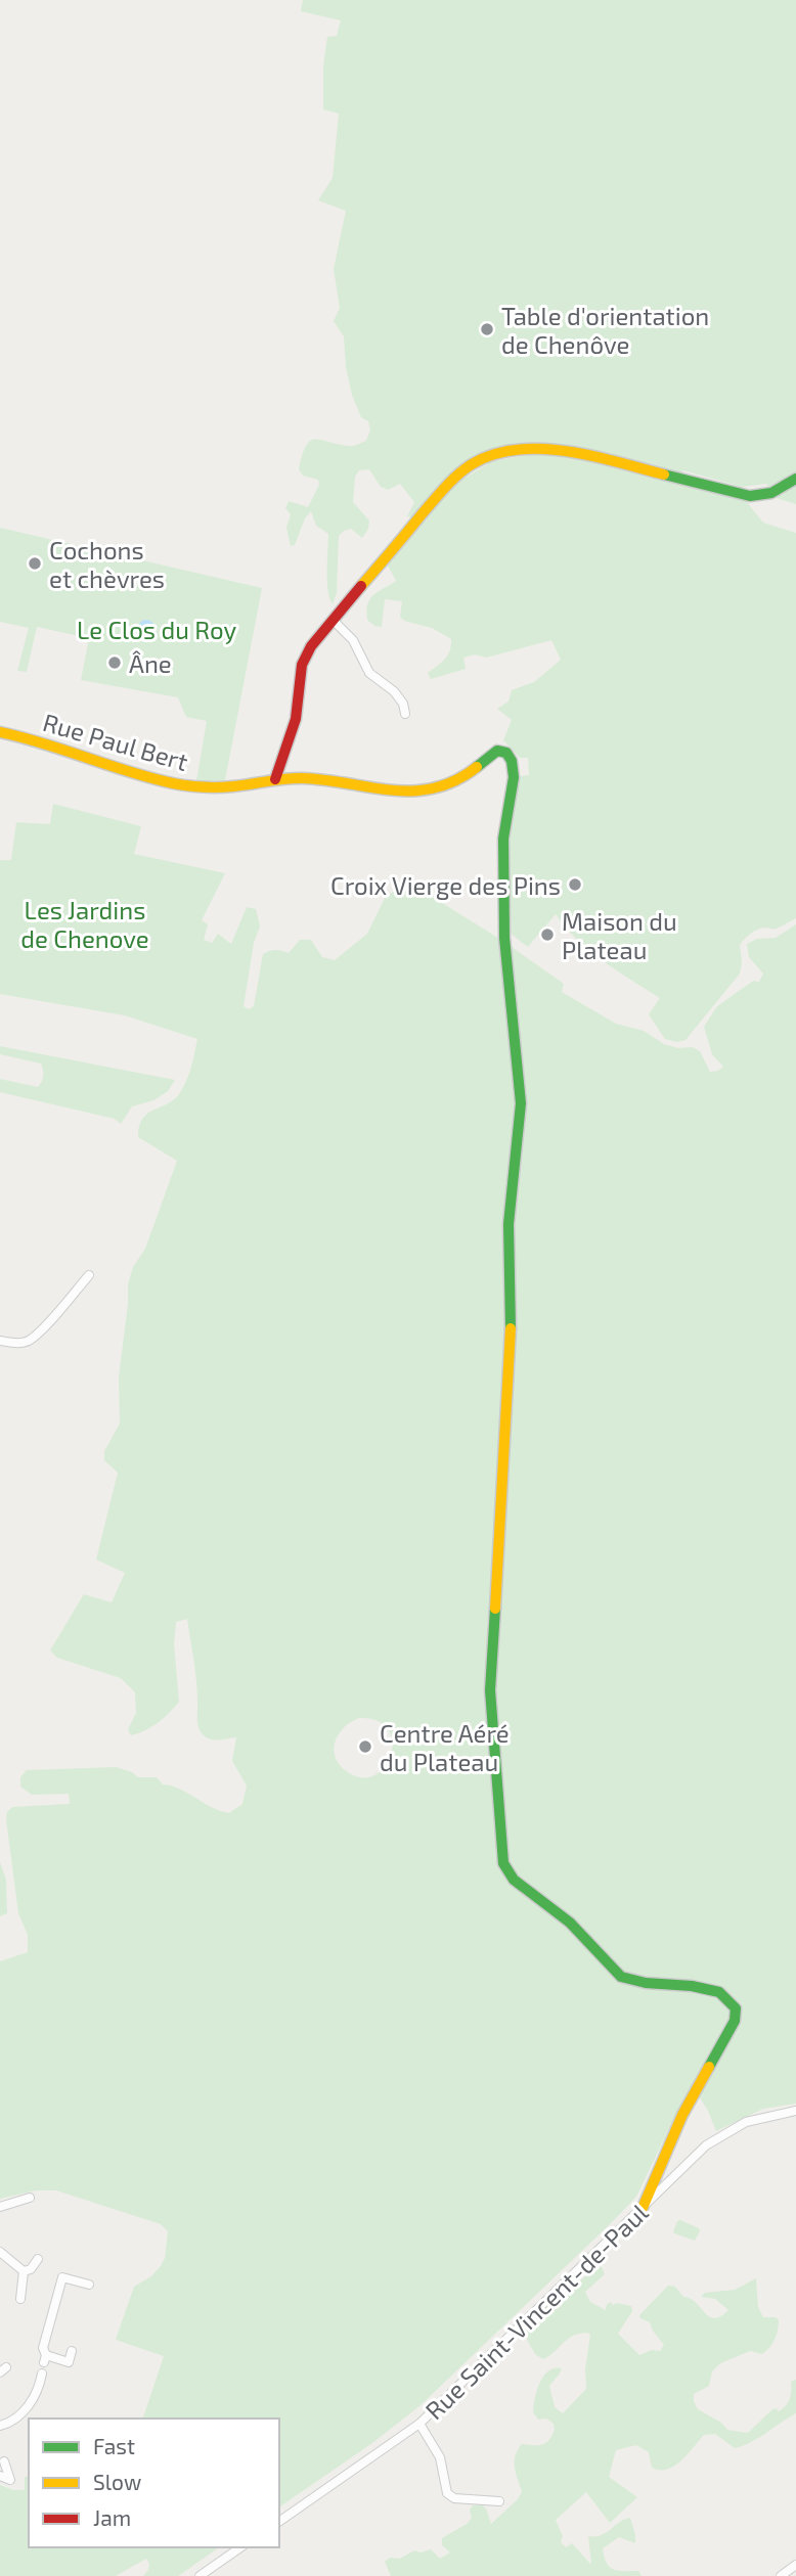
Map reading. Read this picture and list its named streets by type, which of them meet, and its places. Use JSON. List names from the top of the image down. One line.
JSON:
{"streets":{"street":["Rue Paul Bert","Rue Saint-Vincent-de-Paul"]},"crossings":[["Rue Paul Bert","Rue Saint-Vincent-de-Paul"]],"parks":["Le Clos du Roy","Les Jardins de Chenove"],"places":["Table d'orientation de Chenôve","Cochons et chèvres","Âne","Croix Vierge des Pins","Maison du Plateau","Centre Aéré du Plateau"],"legend":["Fast","Slow","Jam"]}
